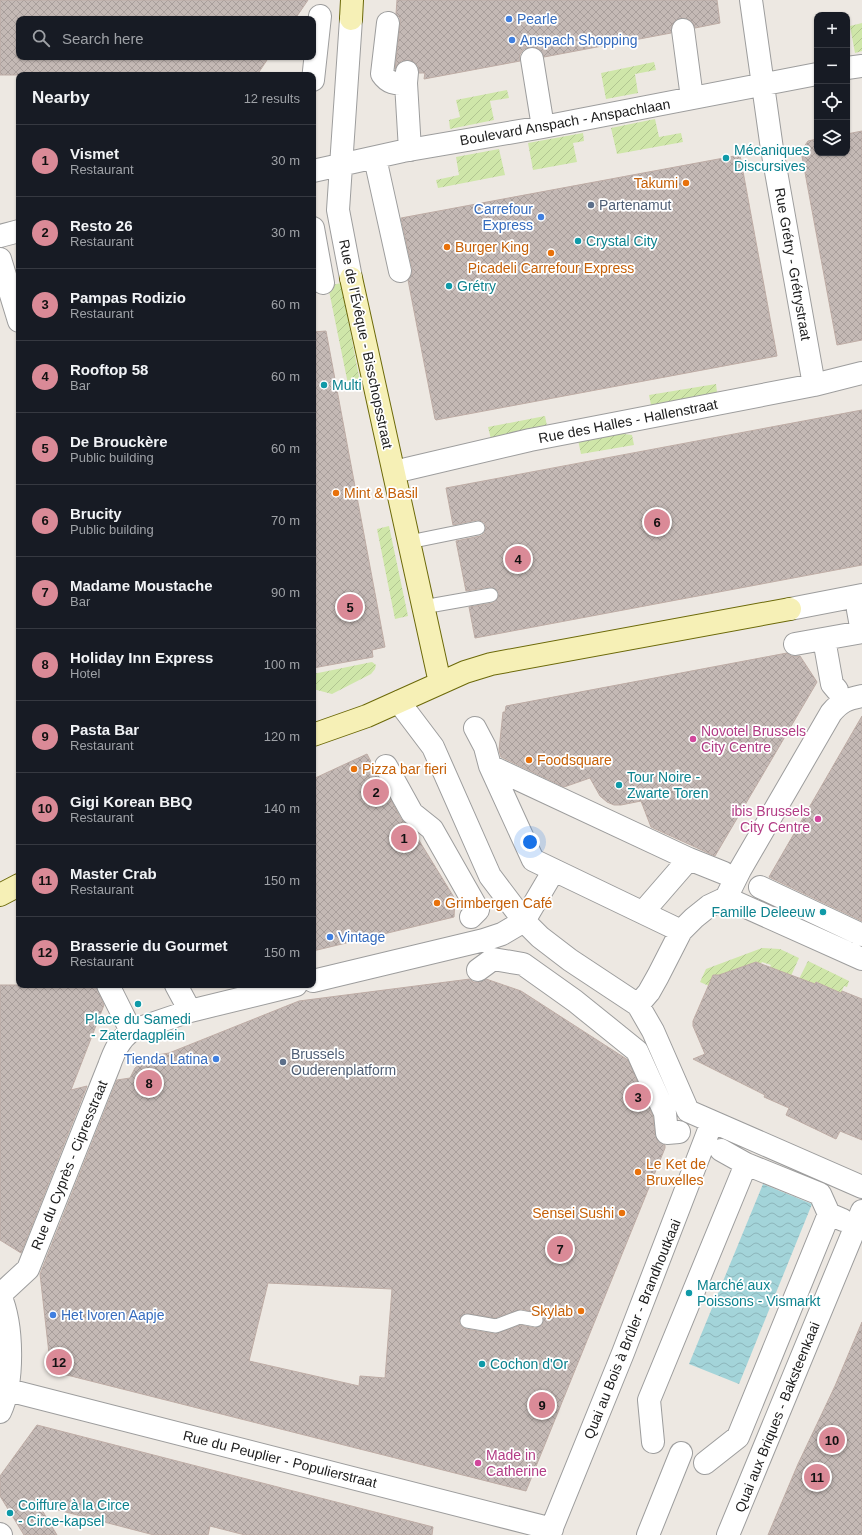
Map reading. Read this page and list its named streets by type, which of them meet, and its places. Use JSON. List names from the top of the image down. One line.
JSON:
{"streets":{"street":["Boulevard Anspach - Anspachlaan","Rue Grétry - Grétrystraat","Rue de l'Évêque - Bisschopsstraat","Rue des Halles - Hallenstraat","Rue du Cyprès - Cipresstraat","Quai au Bois à Brûler - Brandhoutkaai","Quai aux Briques - Baksteenkaai","Rue du Peuplier - Populierstraat"]},"crossings":[["Boulevard Anspach - Anspachlaan","Rue Grétry - Grétrystraat"],["Boulevard Anspach - Anspachlaan","Rue de l'Évêque - Bisschopsstraat"],["Rue Grétry - Grétrystraat","Rue des Halles - Hallenstraat"],["Rue de l'Évêque - Bisschopsstraat","Rue des Halles - Hallenstraat"],["Quai au Bois à Brûler - Brandhoutkaai","Rue du Peuplier - Populierstraat"]],"places":["Pearle","Anspach Shopping","Mécaniques Discursives","Takumi","Partenamut","Carrefour Express","Crystal City","Burger King","Picadeli Carrefour Express","Grétry","Multi","Mint & Basil","Novotel Brussels City Centre","Foodsquare","Pizza bar fieri","Tour Noire - Zwarte Toren","ibis Brussels City Centre","Grimbergen Café","Famille Deleeuw","Vintage","Place du Samedi - Zaterdagplein","Tienda Latina","Brussels Ouderenplatform","Le Ket de Bruxelles","Sensei Sushi","Marché aux Poissons - Vismarkt","Skylab","Het Ivoren Aapje","Cochon d'Or","Made in Catherine","Coiffure à la Circe - Circe-kapsel"],"page":{"map_buttons":["+","−"],"search":"Search here","heading":["Nearby","12 results"],"list":[{"mark":"1","name":"Vismet","note":"Restaurant","value":"30 m"},{"mark":"2","name":"Resto 26","note":"Restaurant","value":"30 m"},{"mark":"3","name":"Pampas Rodizio","note":"Restaurant","value":"60 m"},{"mark":"4","name":"Rooftop 58","note":"Bar","value":"60 m"},{"mark":"5","name":"De Brouckère","note":"Public building","value":"60 m"},{"mark":"6","name":"Brucity","note":"Public building","value":"70 m"},{"mark":"7","name":"Madame Moustache","note":"Bar","value":"90 m"},{"mark":"8","name":"Holiday Inn Express","note":"Hotel","value":"100 m"},{"mark":"9","name":"Pasta Bar","note":"Restaurant","value":"120 m"},{"mark":"10","name":"Gigi Korean BBQ","note":"Restaurant","value":"140 m"},{"mark":"11","name":"Master Crab","note":"Restaurant","value":"150 m"},{"mark":"12","name":"Brasserie du Gourmet","note":"Restaurant","value":"150 m"}],"pins":["6","4","5","2","1","8","3","7","12","9","10","11"]}}
